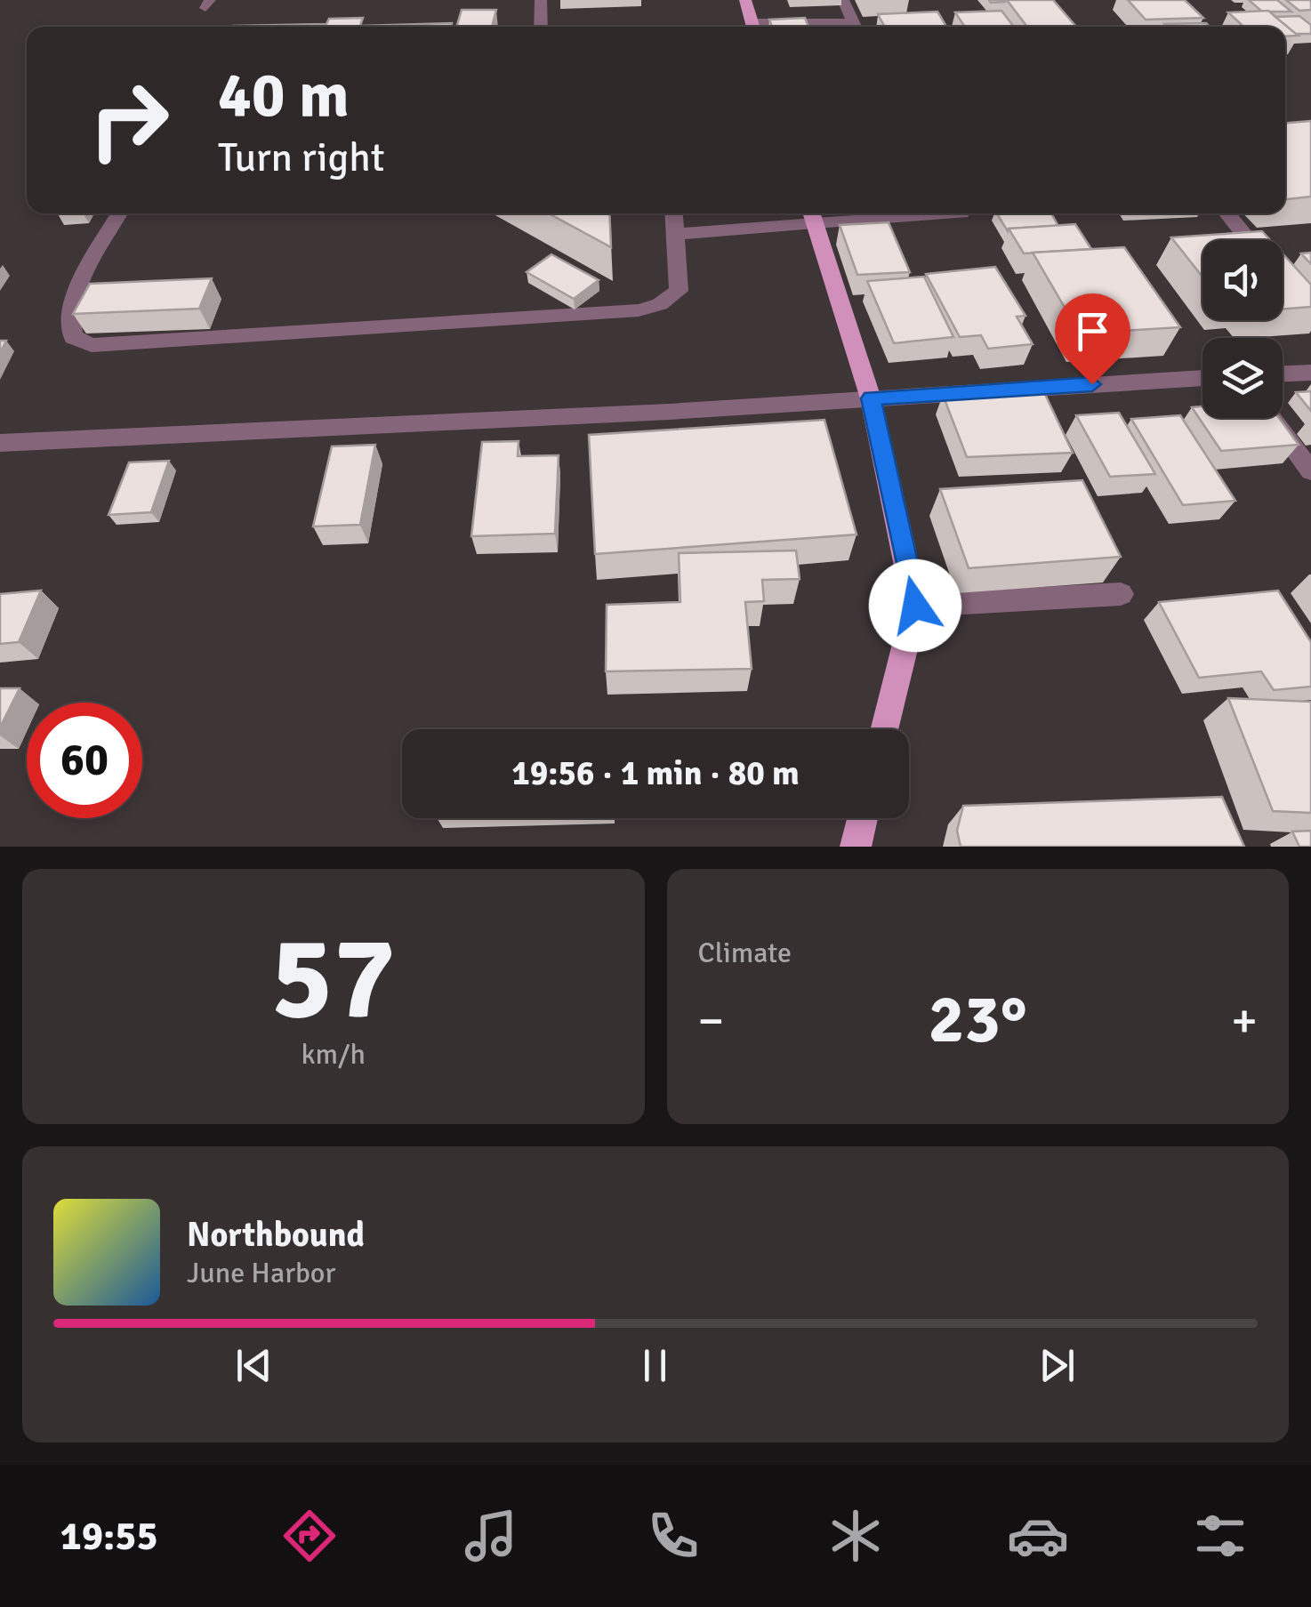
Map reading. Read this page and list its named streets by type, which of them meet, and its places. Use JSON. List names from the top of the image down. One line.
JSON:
{"page":{"turn":["40 m","Turn right"],"limit":"60","trip":"19:56 · 1 min · 80 m","tile":[["57","km/h"],"Climate"],"heat":["−","23°","+"],"song":["Northbound","June Harbor"],"tabs":"19:55"}}
